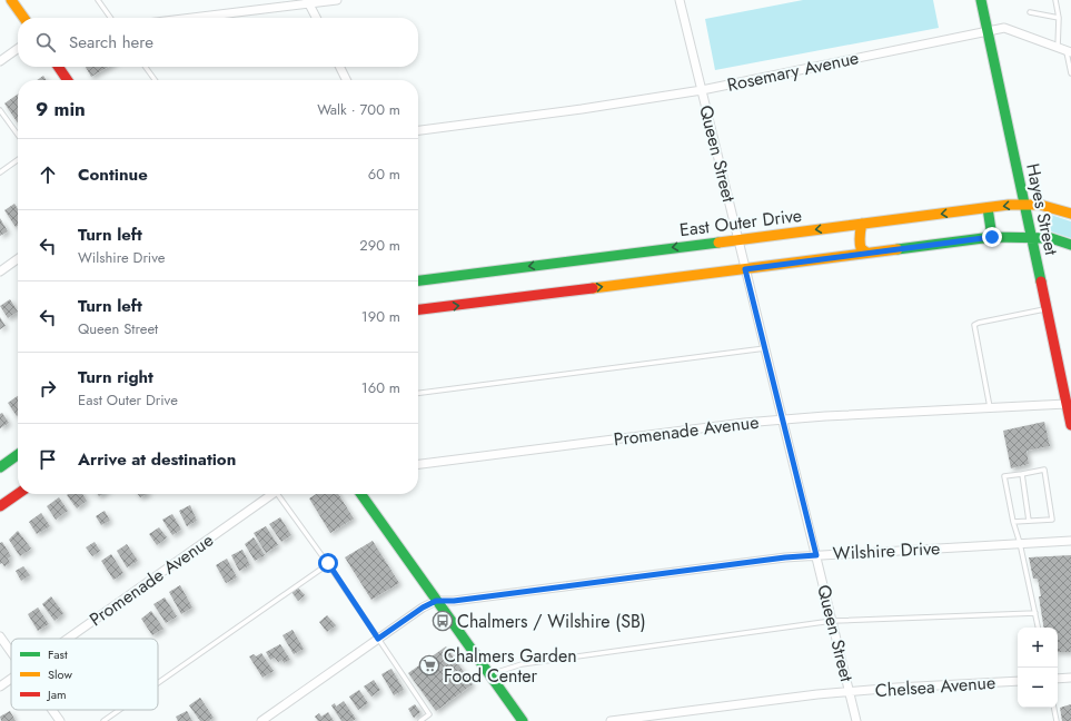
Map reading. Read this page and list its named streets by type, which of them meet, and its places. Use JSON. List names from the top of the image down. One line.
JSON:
{"streets":{"street":["Rosemary Avenue","Queen Street","Hayes Street","East Outer Drive","Promenade Avenue","Wilshire Drive","Chelsea Avenue"]},"crossings":[["Rosemary Avenue","Queen Street"],["Rosemary Avenue","Hayes Street"],["Queen Street","East Outer Drive"],["Queen Street","Promenade Avenue"],["Queen Street","Wilshire Drive"],["Queen Street","Chelsea Avenue"],["Hayes Street","East Outer Drive"],["Hayes Street","Promenade Avenue"]],"places":{"bus stop":["Chalmers / Wilshire (SB)"],"supermarket":["Chalmers Garden Food Center"]},"legend":["Fast","Slow","Jam"],"page":{"search":"Search here","heading":["9 min","Walk · 700 m"],"list":[["Continue","60 m"],["Turn left","Wilshire Drive","290 m"],["Turn left","Queen Street","190 m"],["Turn right","East Outer Drive","160 m"],"Arrive at destination"],"map_buttons":["+","−"]}}
